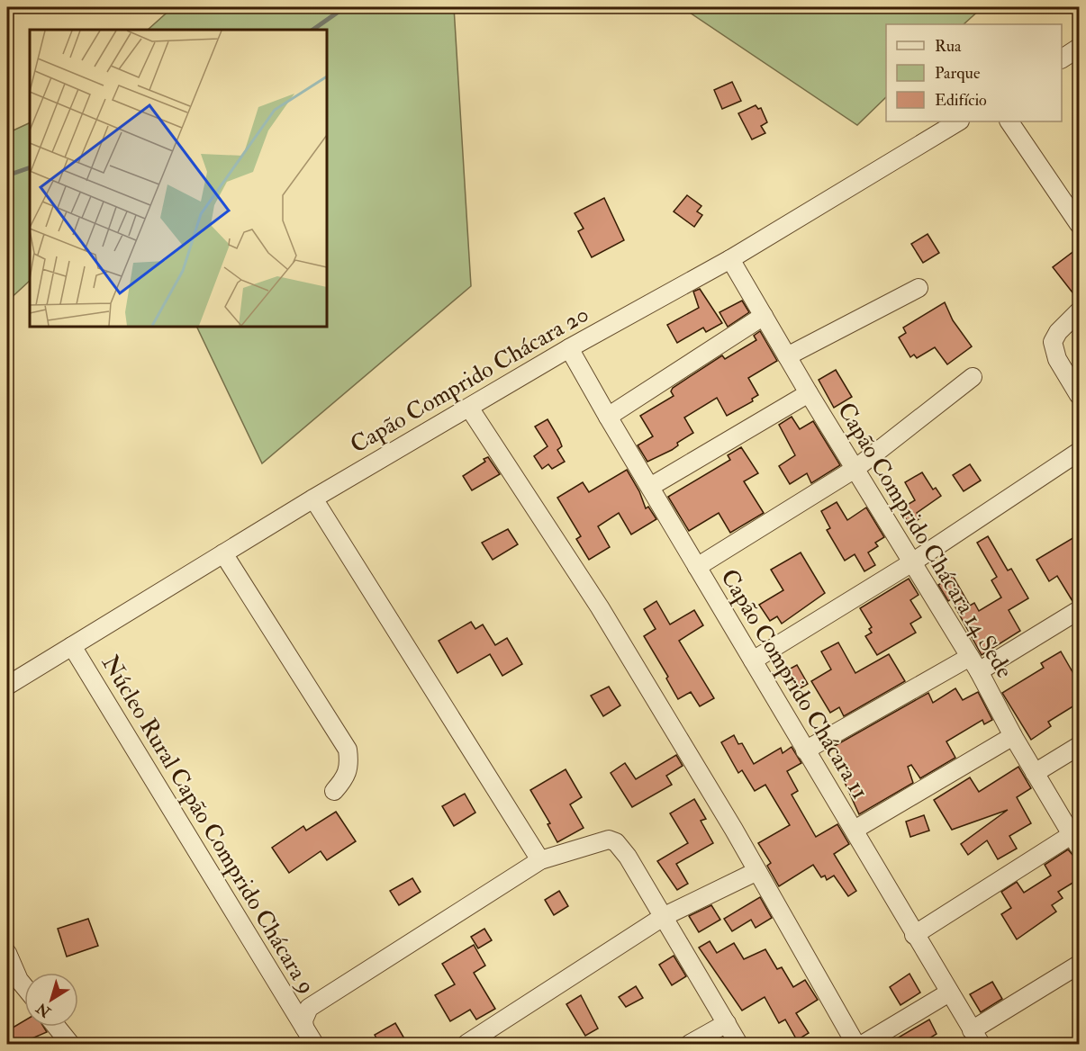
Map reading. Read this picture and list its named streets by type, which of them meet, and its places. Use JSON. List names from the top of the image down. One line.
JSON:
{"streets":{"street":["Capão Comprido Chácara 20","Capão Comprido Chácara 14 Sede","Capão Comprido Chácara 11","Núcleo Rural Capão Comprido Chácara 9"]},"crossings":[["Capão Comprido Chácara 20","Capão Comprido Chácara 14 Sede"],["Capão Comprido Chácara 20","Capão Comprido Chácara 11"],["Capão Comprido Chácara 20","Núcleo Rural Capão Comprido Chácara 9"]],"legend":["Rua","Parque","Edifício"],"north":"bottom left"}
